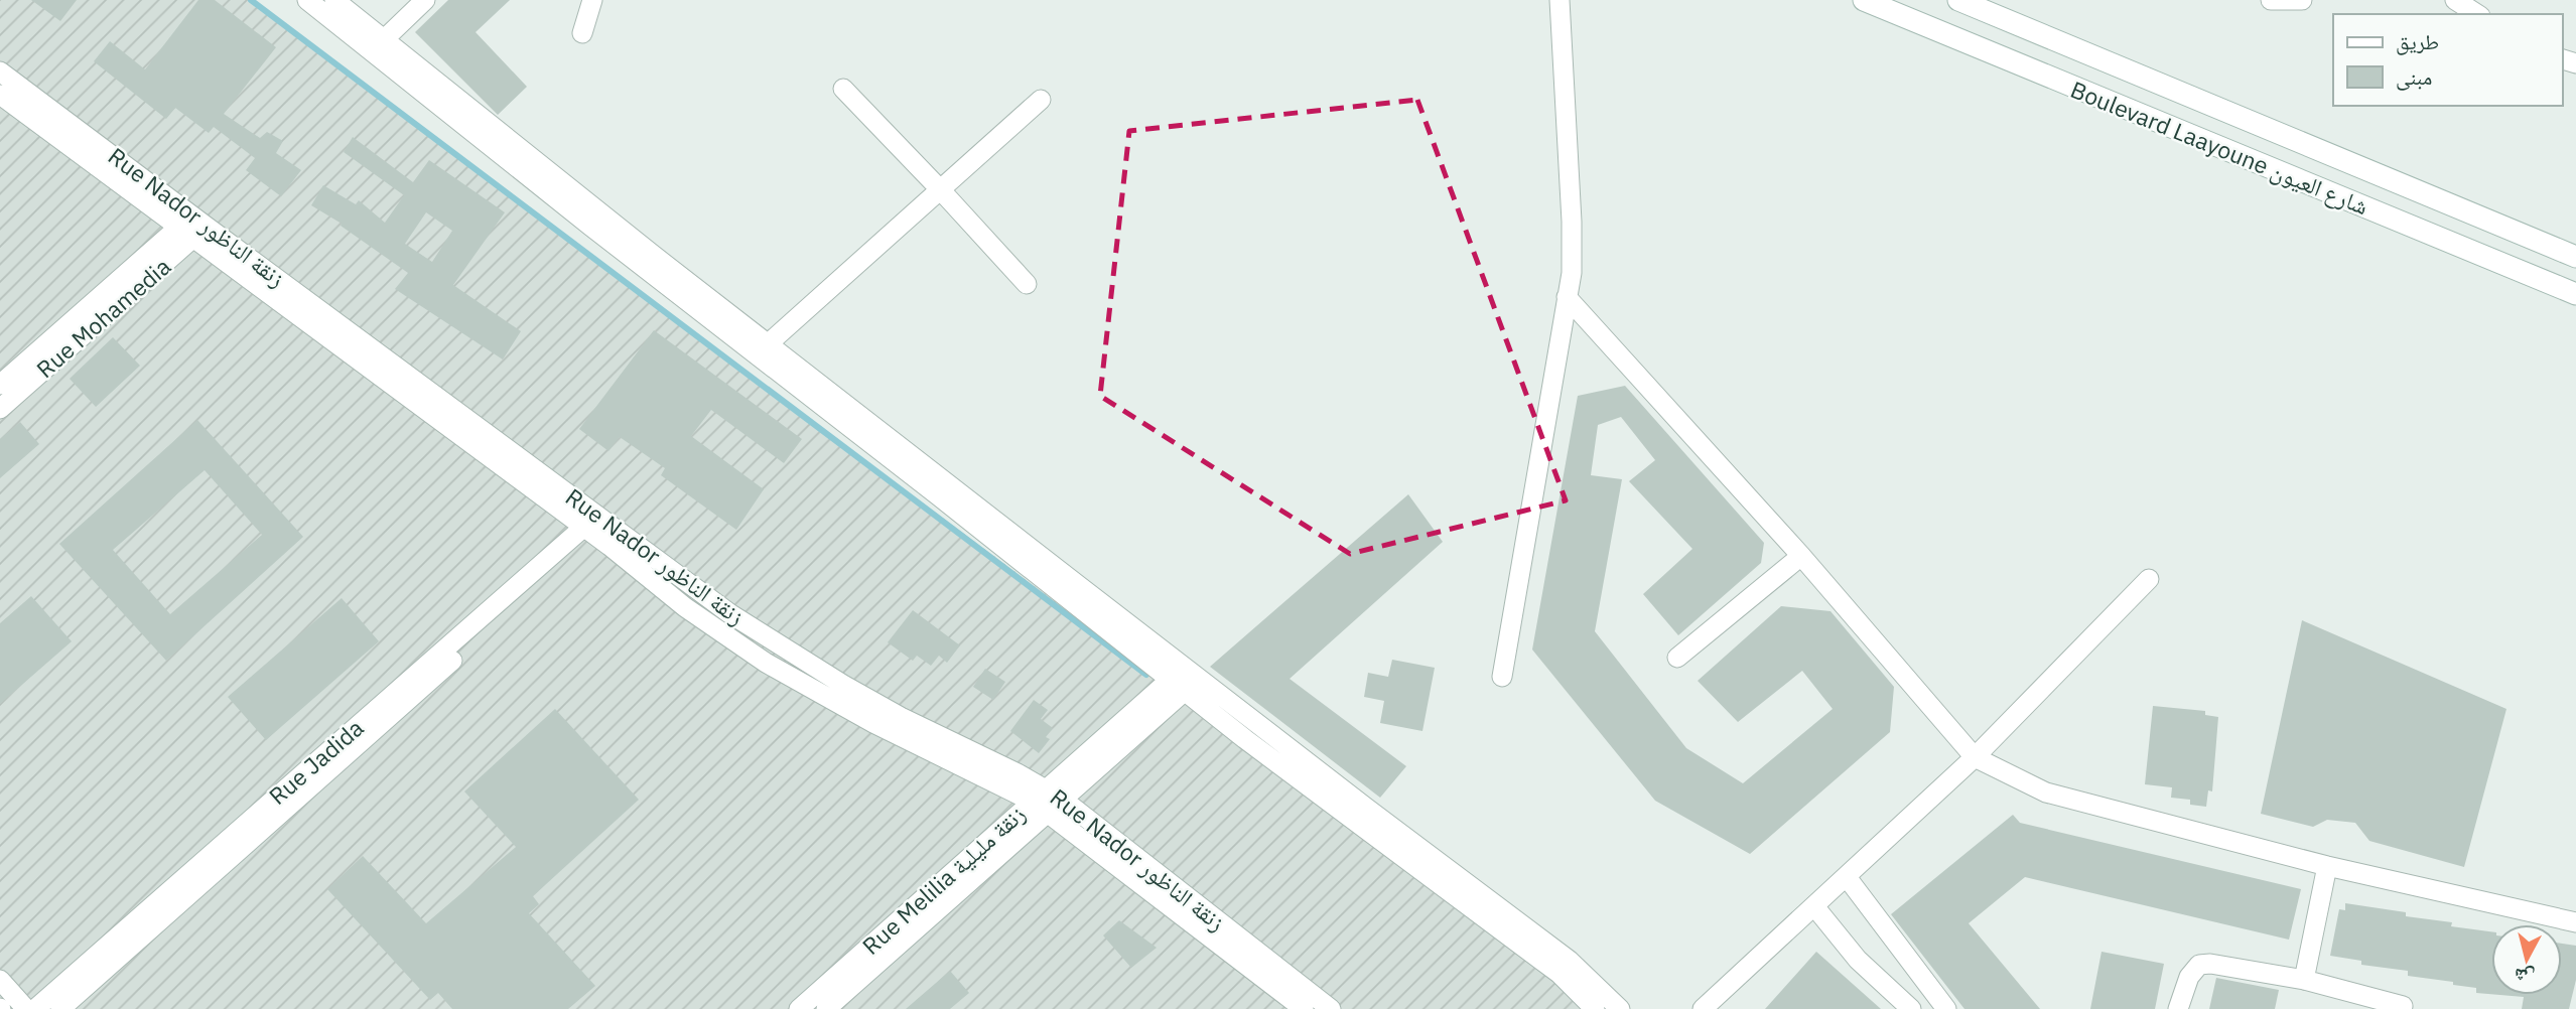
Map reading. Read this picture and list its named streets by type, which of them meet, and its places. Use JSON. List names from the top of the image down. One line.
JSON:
{"streets":{"street":["Boulevard Laayoune شارع العيون","Rue Nador زنقة الناظور","Rue Mohamedia","Rue Jadida","Rue Melilia زنقة مليلية"]},"crossings":[["Rue Nador زنقة الناظور","Rue Mohamedia"],["Rue Nador زنقة الناظور","Rue Jadida"],["Rue Nador زنقة الناظور","Rue Melilia زنقة مليلية"]],"legend":["طريق","مبنى"],"north":"bottom"}
